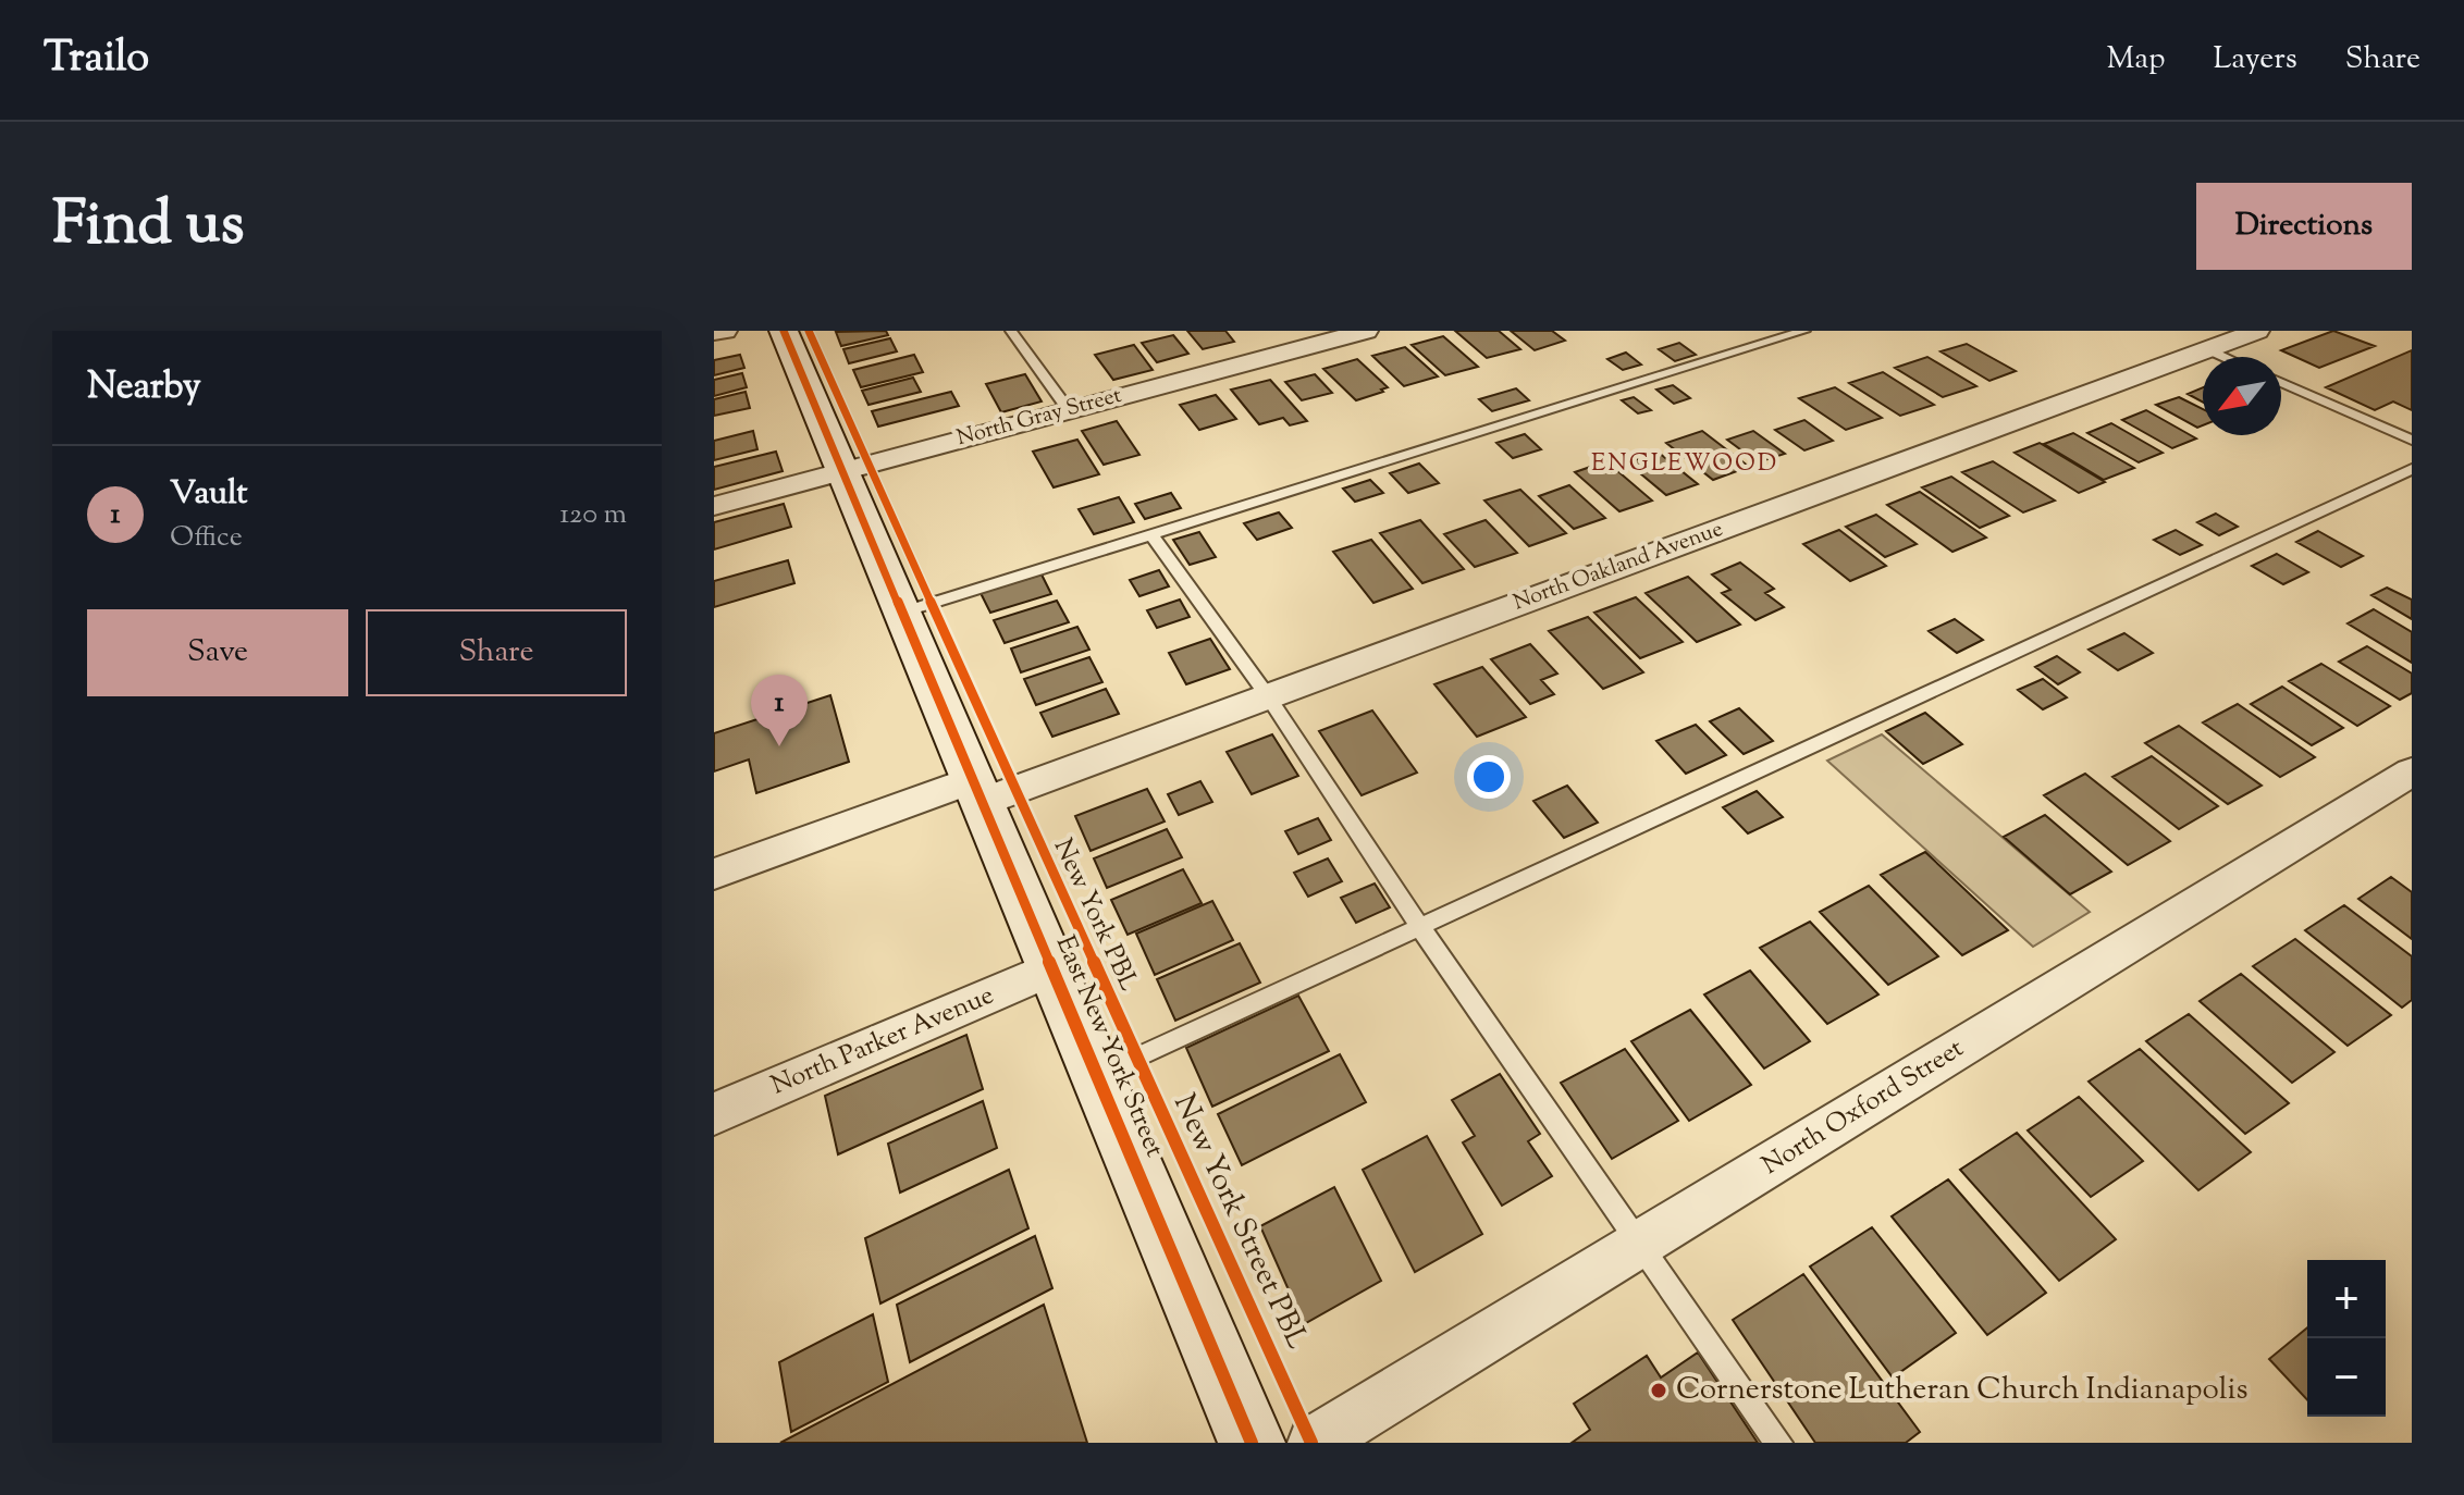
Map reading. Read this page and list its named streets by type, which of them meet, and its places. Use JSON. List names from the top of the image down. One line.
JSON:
{"streets":{"main road":["East New York Street"],"street":["North Gray Street","North Oakland Avenue","North Parker Avenue","North Oxford Street"],"cycle path":["New York PBL"]},"crossings":[["North Gray Street","East New York Street"],["North Oakland Avenue","East New York Street"],["North Parker Avenue","East New York Street"]],"districts":["ENGLEWOOD"],"places":["Cornerstone Lutheran Church Indianapolis"],"north":"bottom left","page":{"header":"Trailo","nav":["Map","Layers","Share"],"title":"Find us","buttons":["Directions",["Save","Share"]],"heading":"Nearby","list":[{"mark":"1","name":"Vault","note":"Office","value":"120 m"}],"pins":"1","map_buttons":["+","−"]}}
